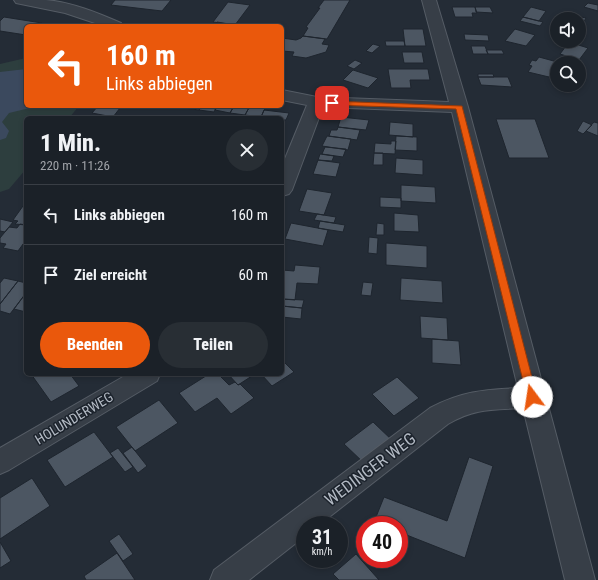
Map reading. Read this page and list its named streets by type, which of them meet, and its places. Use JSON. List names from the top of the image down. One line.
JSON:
{"streets":{"street":["HOLUNDERWEG","WEDINGER WEG"]},"page":{"turn":["160 m","Links abbiegen"],"heading":["1 Min.","220 m · 11:26"],"list":[{"name":"Links abbiegen","value":"160 m"},{"name":"Ziel erreicht","value":"60 m"}],"buttons":["Beenden","Teilen"],"speed":"31 km/h","limit":"40"}}
